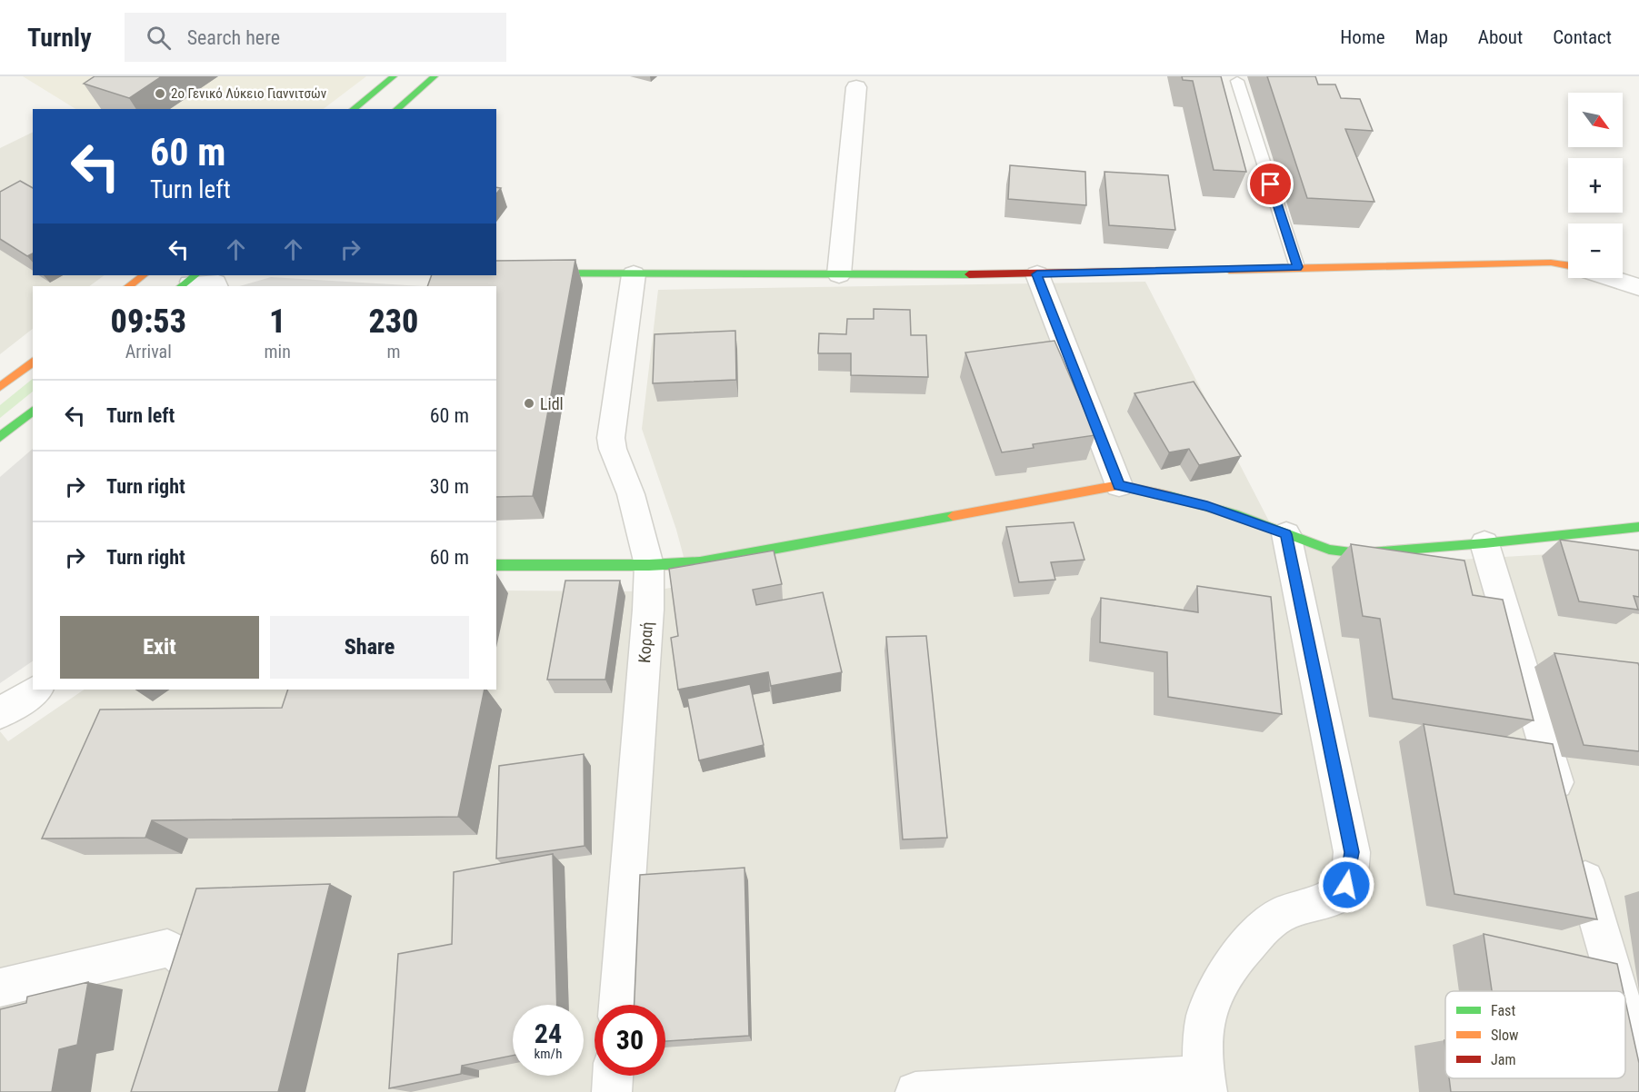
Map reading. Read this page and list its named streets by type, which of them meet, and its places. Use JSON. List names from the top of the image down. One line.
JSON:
{"streets":{"street":["Κοραή"]},"places":["2ο Γενικό Λύκειο Γιαννιτσών","Lidl"],"legend":["Fast","Slow","Jam"],"north":"bottom right","page":{"header":"Turnly","search":"Search here","nav":["Home","Map","About","Contact"],"map_buttons":["+","−"],"turn":["60 m","Turn left"],"eta":["09:53","Arrival","1","min","230","m"],"list":[{"name":"Turn left","value":"60 m"},{"name":"Turn right","value":"30 m"},{"name":"Turn right","value":"60 m"}],"buttons":["Exit","Share"],"speed":"24 km/h","limit":"30"}}
